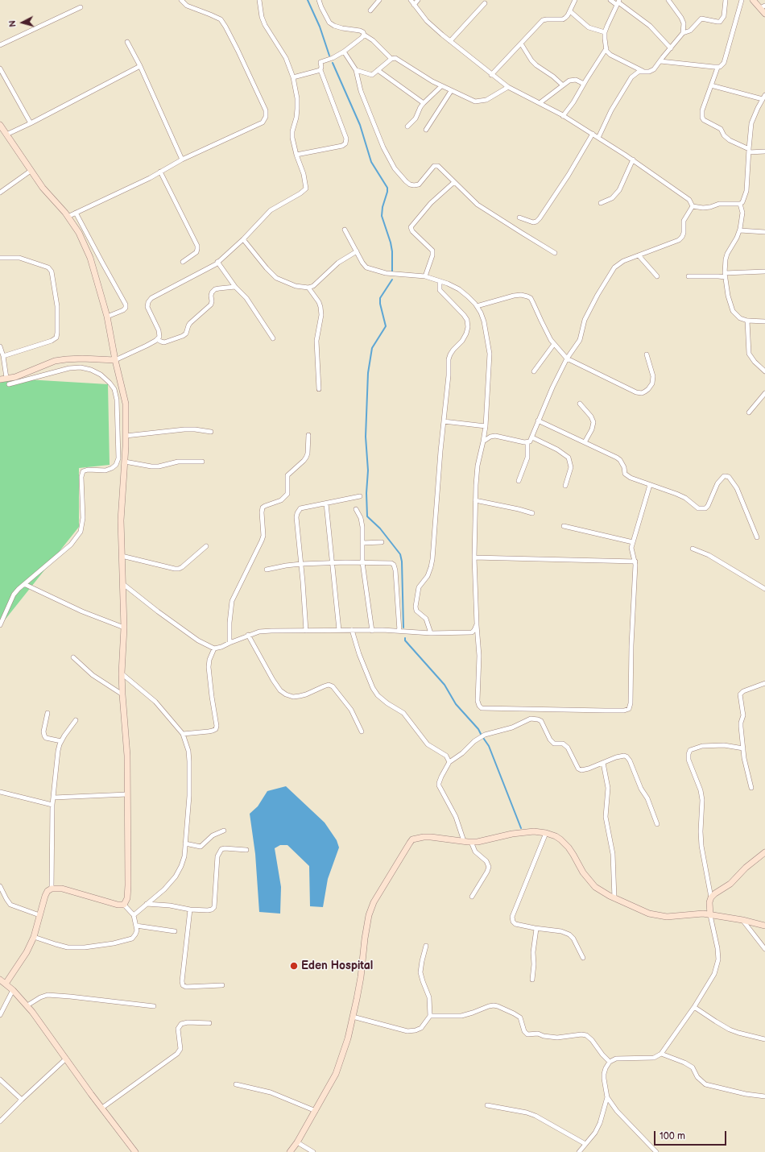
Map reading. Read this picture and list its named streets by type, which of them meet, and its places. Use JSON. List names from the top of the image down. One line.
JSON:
{"places":["Eden Hospital"],"scale_bar":"100 m","north":"left"}
